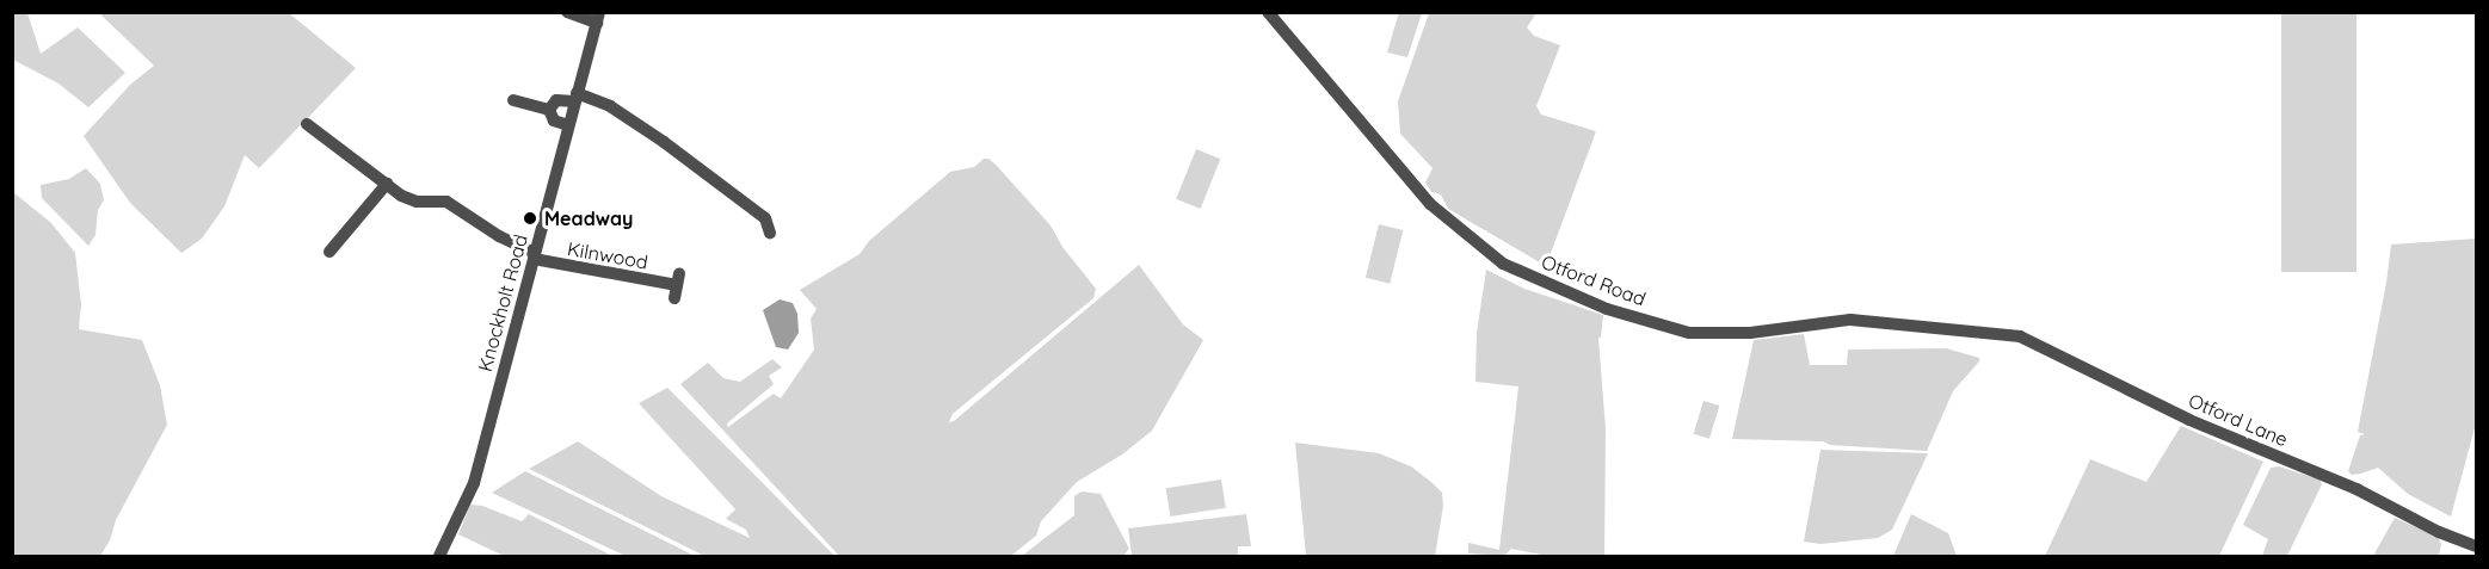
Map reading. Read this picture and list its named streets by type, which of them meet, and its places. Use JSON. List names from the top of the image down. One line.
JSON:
{"streets":{"street":["Kilnwood","Otford Road","Knockholt Road","Otford Lane"]},"crossings":[["Kilnwood","Knockholt Road"],["Otford Road","Otford Lane"]],"places":["Meadway"]}
